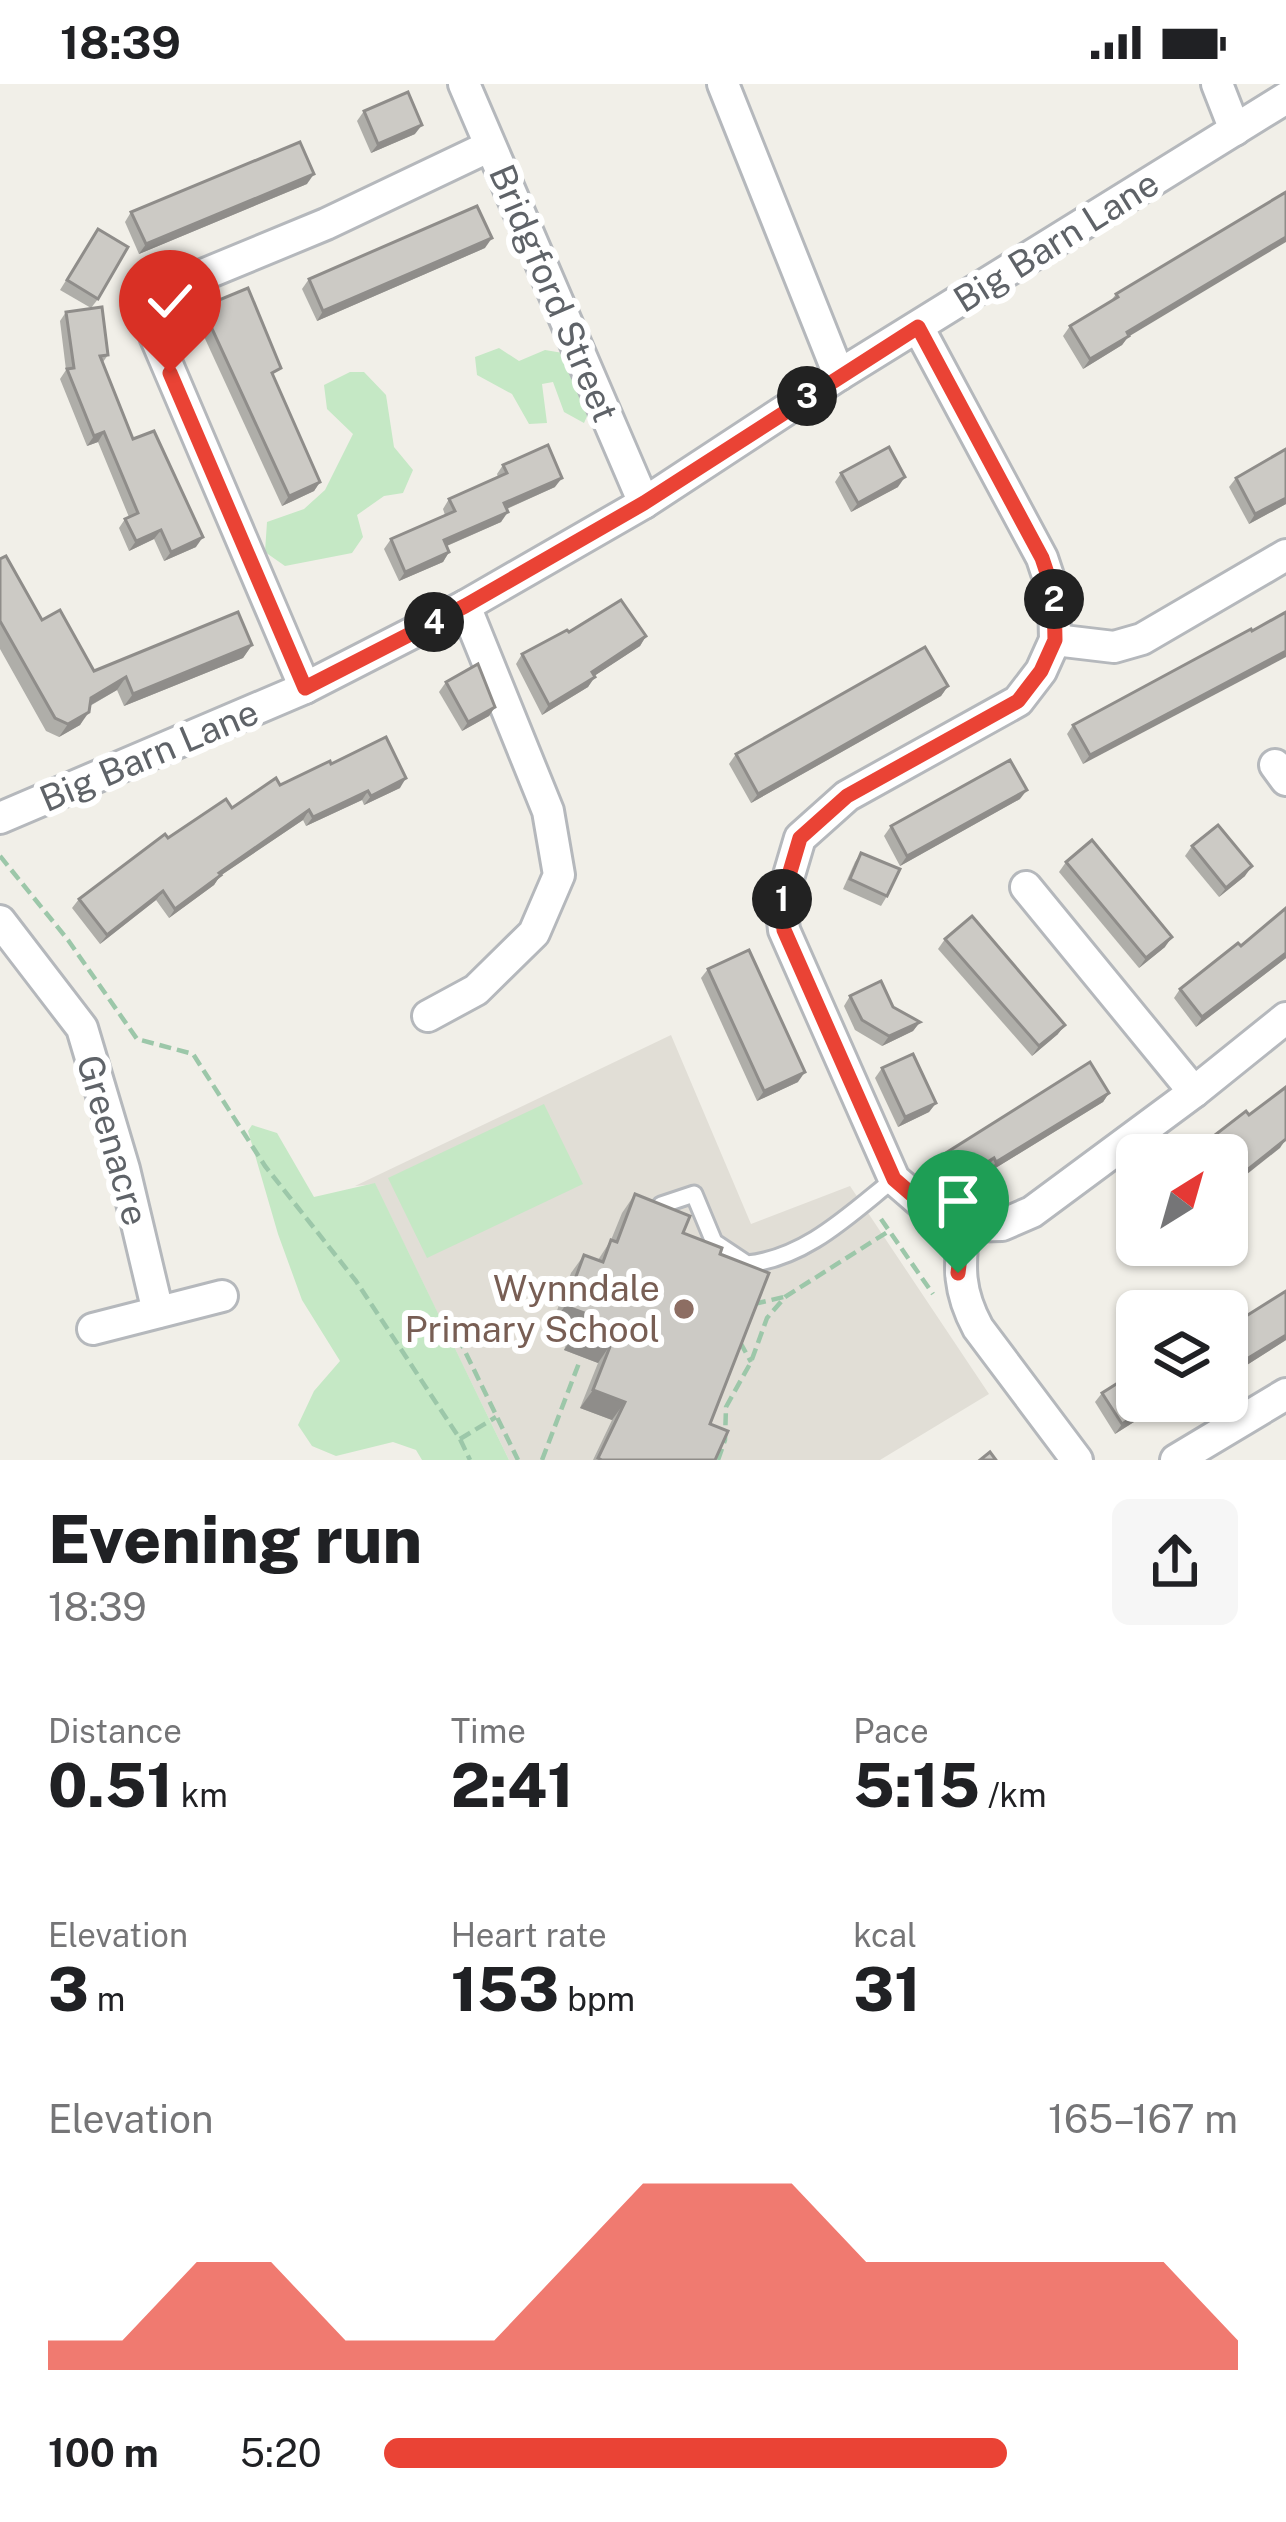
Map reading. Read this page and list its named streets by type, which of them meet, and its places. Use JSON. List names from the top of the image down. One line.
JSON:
{"streets":{"street":["Big Barn Lane","Bridgford Street","Greenacre"]},"crossings":[["Big Barn Lane","Bridgford Street"]],"places":["Wynndale Primary School"],"north":"top right","page":{"status":"18:39","pins":["3","2","4","1"],"heading":["Evening run","18:39"],"stats":[["Distance","0.51 km"],["Time","2:41"],["Pace","5:15 /km"],["Elevation","3 m"],["Heart rate","153 bpm"],["kcal","31"]],"chart":["Elevation","165–167 m"],"list":[{"name":"100 m","note":"5:20"}]}}
